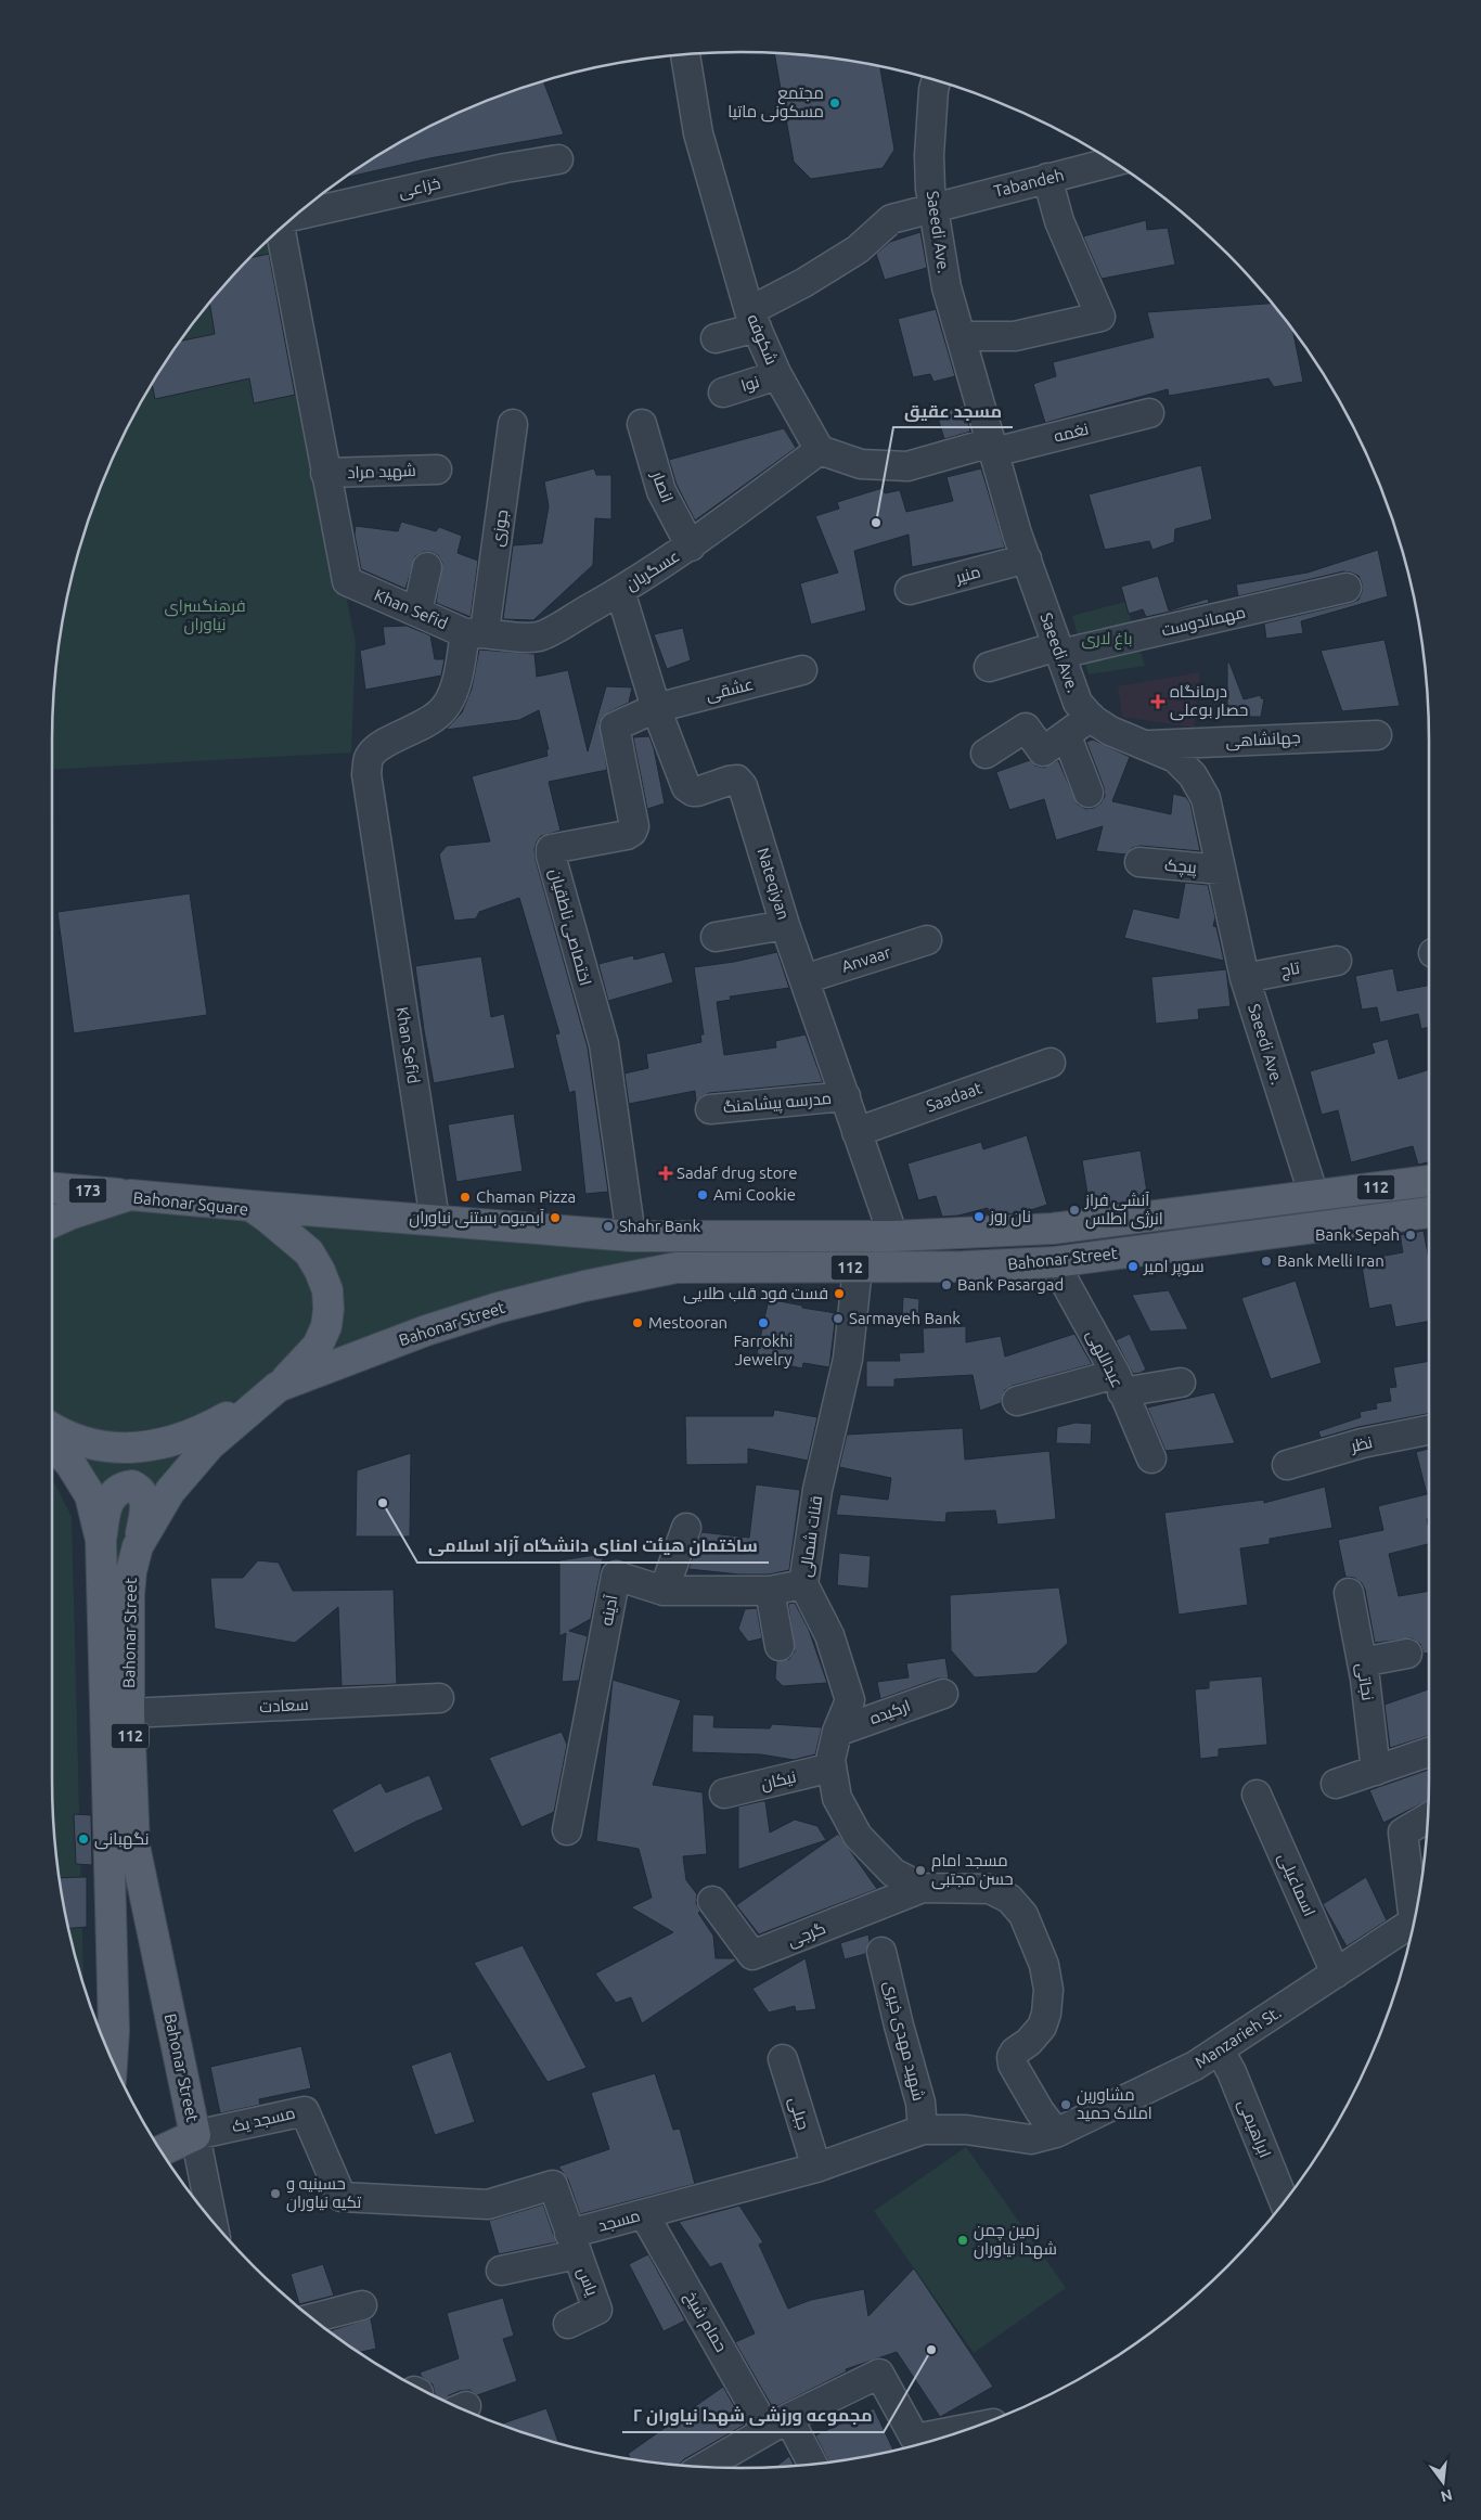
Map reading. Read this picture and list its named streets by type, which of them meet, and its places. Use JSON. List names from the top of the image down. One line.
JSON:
{"streets":{"main road":["112","173","Bahonar Square","Bahonar Street"],"street":["Tabandeh","خزاعی","Saeedi Ave.","شکوفه","نوا","نغمه","شهید مراد","انصار","جوزی","عسگریان","منیر","Khan Sefid","مهماندوست","عشقی","جهانشاهی","پیچک","Nateqiyan","اختصاصی ناطقیان","Anvaar","تاج","Saadaat","مدرسه پیشاهنگ","عبداللهی","نظر","قنات شمالى","آدینه","نجاتی","سعادت","ارکیده","نیکان","اسماعیلی","گرجی","Manzarieh St.","شهید مهدی خیری","جبلی","مسجد یک","ابراهیمی","مسجد","یاس","حمام شیخ"]},"crossings":[["Tabandeh","Saeedi Ave."],["Saeedi Ave.","نغمه"],["Saeedi Ave.","منیر"],["Saeedi Ave.","مهماندوست"],["Saeedi Ave.","جهانشاهی"],["Saeedi Ave.","پیچک"],["Saeedi Ave.","تاج"],["Saeedi Ave.","Bahonar Street"],["شکوفه","نوا"],["شکوفه","عسگریان"],["شهید مراد","Khan Sefid"],["انصار","عسگریان"],["جوزی","عسگریان"],["جوزی","Khan Sefid"],["عسگریان","Khan Sefid"],["عسگریان","Nateqiyan"],["Khan Sefid","Bahonar Street"],["عشقی","Nateqiyan"],["عشقی","اختصاصی ناطقیان"],["Nateqiyan","اختصاصی ناطقیان"],["Nateqiyan","Anvaar"],["Nateqiyan","Saadaat"],["Nateqiyan","مدرسه پیشاهنگ"],["Nateqiyan","Bahonar Street"],["اختصاصی ناطقیان","Bahonar Street"],["173","Bahonar Square"],["Bahonar Square","Bahonar Street"],["Bahonar Street","عبداللهی"],["Bahonar Street","قنات شمالى"],["Bahonar Street","سعادت"],["Bahonar Street","مسجد یک"],["قنات شمالى","آدینه"],["قنات شمالى","ارکیده"],["قنات شمالى","نیکان"],["قنات شمالى","گرجی"],["قنات شمالى","Manzarieh St."],["اسماعیلی","Manzarieh St."],["Manzarieh St.","شهید مهدی خیری"],["Manzarieh St.","ابراهیمی"],["Manzarieh St.","مسجد"],["شهید مهدی خیری","مسجد"],["جبلی","مسجد"],["مسجد یک","مسجد"],["مسجد یک","یاس"],["مسجد","یاس"],["مسجد","حمام شیخ"]],"parks":["فرهنگسرای نیاوران","باغ لاری"],"places":{"other":["مجتمع مسکونی ماتیا","مسجد عقیق","Ami Cookie","Chaman Pizza","آنشی فراز انرژی اطلس","نان روز","آبمیوه بستنی نیاوران","Shahr Bank","Bank Sepah","Bank Melli Iran","سوپر امیر","Bank Pasargad","فست فود قلب طلایی","Sarmayeh Bank","Mestooran","Farrokhi Jewelry","ساختمان هیئت امنای دانشگاه آزاد اسلامی","نگهبانی","مسجد امام حسن مجتبی","مشاورین املاک حمید","حسینیه و تکیه نیاوران","زمین چمن شهدا نیاوران","مجموعه ورزشی شهدا نیاوران ۲"],"health":["درمانگاه حصار بوعلی","Sadaf drug store"]},"north":"bottom"}
